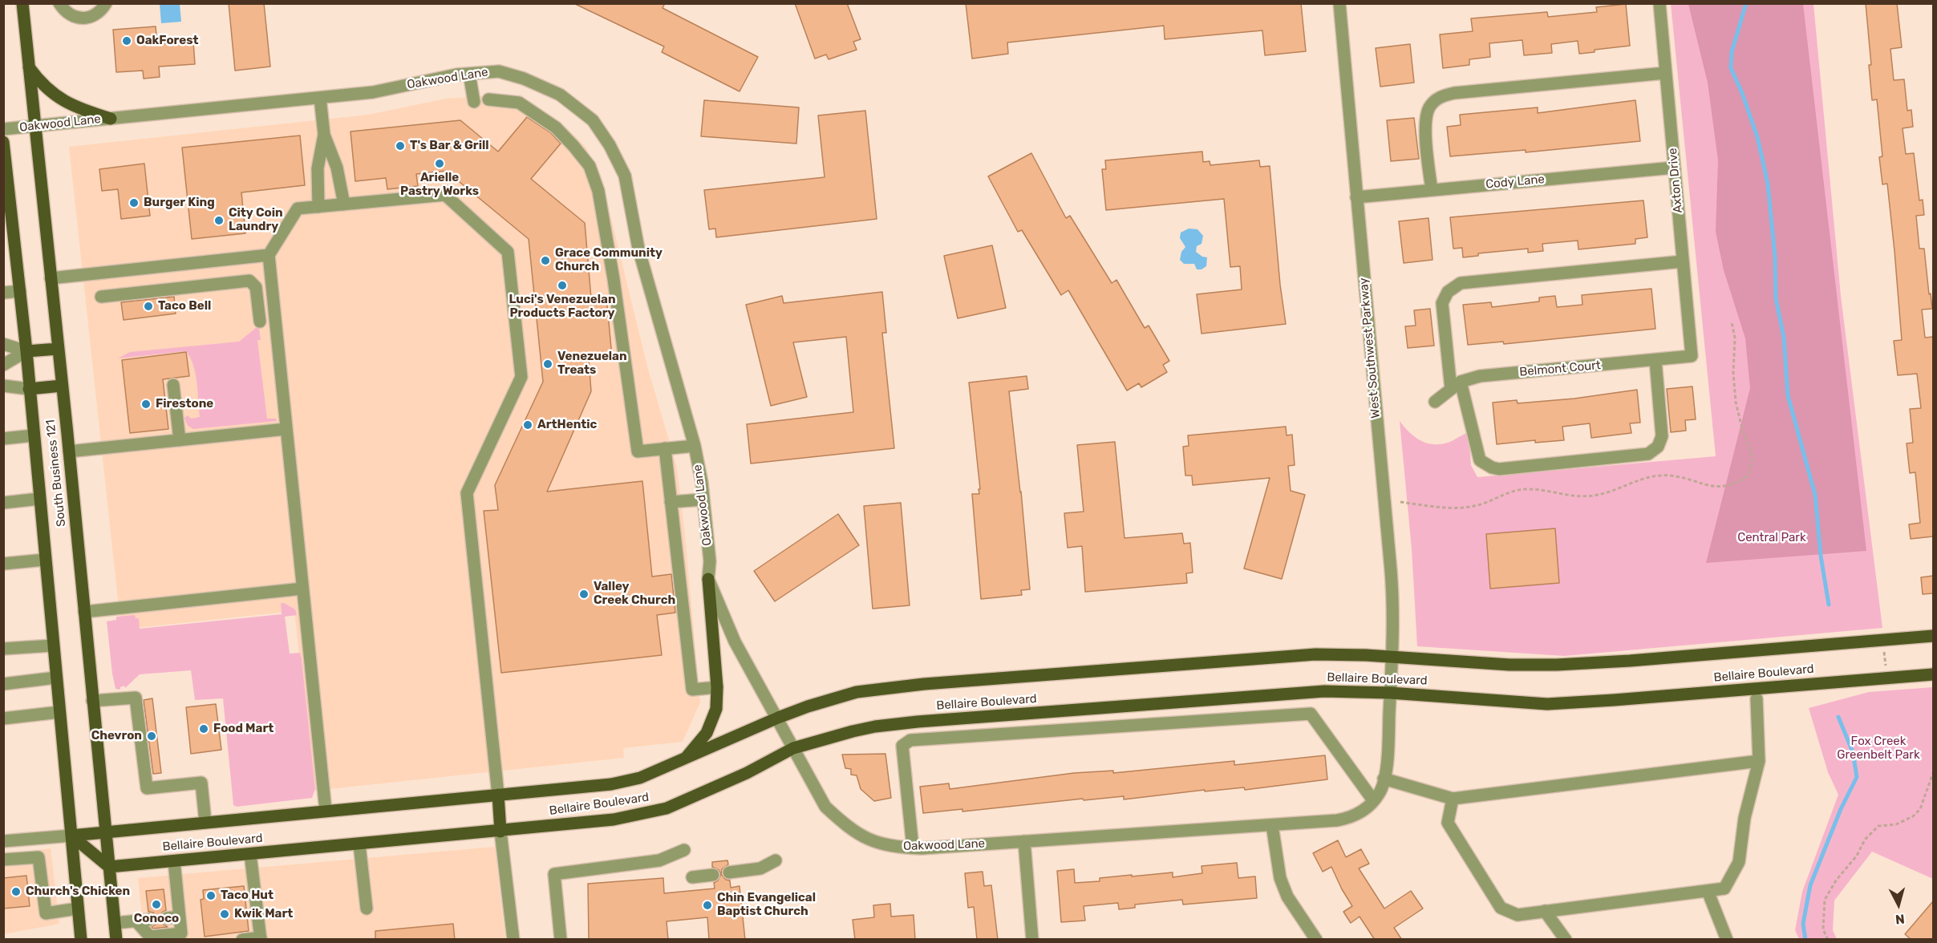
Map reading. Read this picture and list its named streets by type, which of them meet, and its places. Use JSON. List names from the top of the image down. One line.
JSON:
{"streets":{"main road":["South Business 121","Bellaire Boulevard"],"street":["Oakwood Lane","Axton Drive","Cody Lane","West Southwest Parkway","Belmont Court"]},"crossings":[["Oakwood Lane","West Southwest Parkway"],["Oakwood Lane","South Business 121"],["Oakwood Lane","Bellaire Boulevard"],["Axton Drive","Cody Lane"],["Axton Drive","Belmont Court"],["Cody Lane","West Southwest Parkway"],["West Southwest Parkway","Bellaire Boulevard"],["South Business 121","Bellaire Boulevard"]],"parks":["Central Park","Fox Creek Greenbelt Park"],"places":["OakForest","T's Bar & Grill","Arielle Pastry Works","Burger King","City Coin Laundry","Grace Community Church","Luci's Venezuelan Products Factory","Taco Bell","Venezuelan Treats","Firestone","ArtHentic","Valley Creek Church","Food Mart","Chevron","Church's Chicken","Taco Hut","Conoco","Chin Evangelical Baptist Church","Kwik Mart"],"north":"bottom"}
